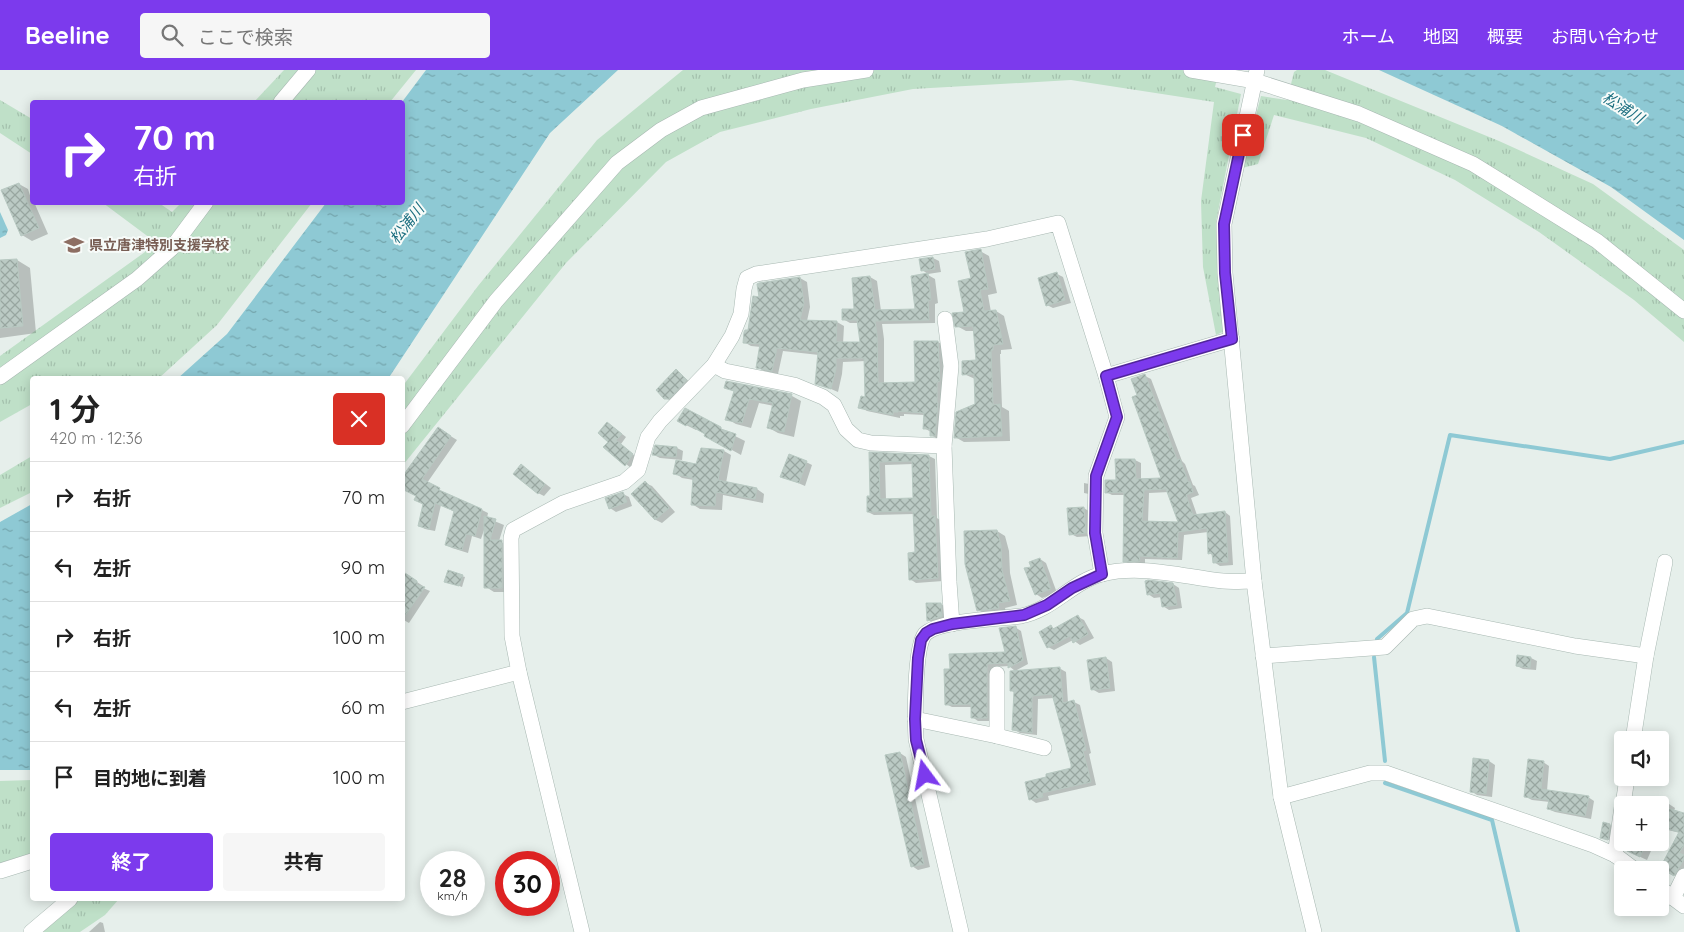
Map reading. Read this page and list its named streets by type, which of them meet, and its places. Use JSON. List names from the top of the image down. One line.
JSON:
{"water":["松浦川"],"places":{"school or university":["県立唐津特別支援学校"]},"page":{"header":"Beeline","search":"ここで検索","nav":["ホーム","地図","概要","お問い合わせ"],"turn":["70 m","右折"],"heading":["1 分","420 m · 12:36"],"list":[{"name":"右折","value":"70 m"},{"name":"左折","value":"90 m"},{"name":"右折","value":"100 m"},{"name":"左折","value":"60 m"},{"name":"目的地に到着","value":"100 m"}],"map_buttons":["+","−"],"buttons":["終了","共有"],"speed":"28 km/h","limit":"30"}}
